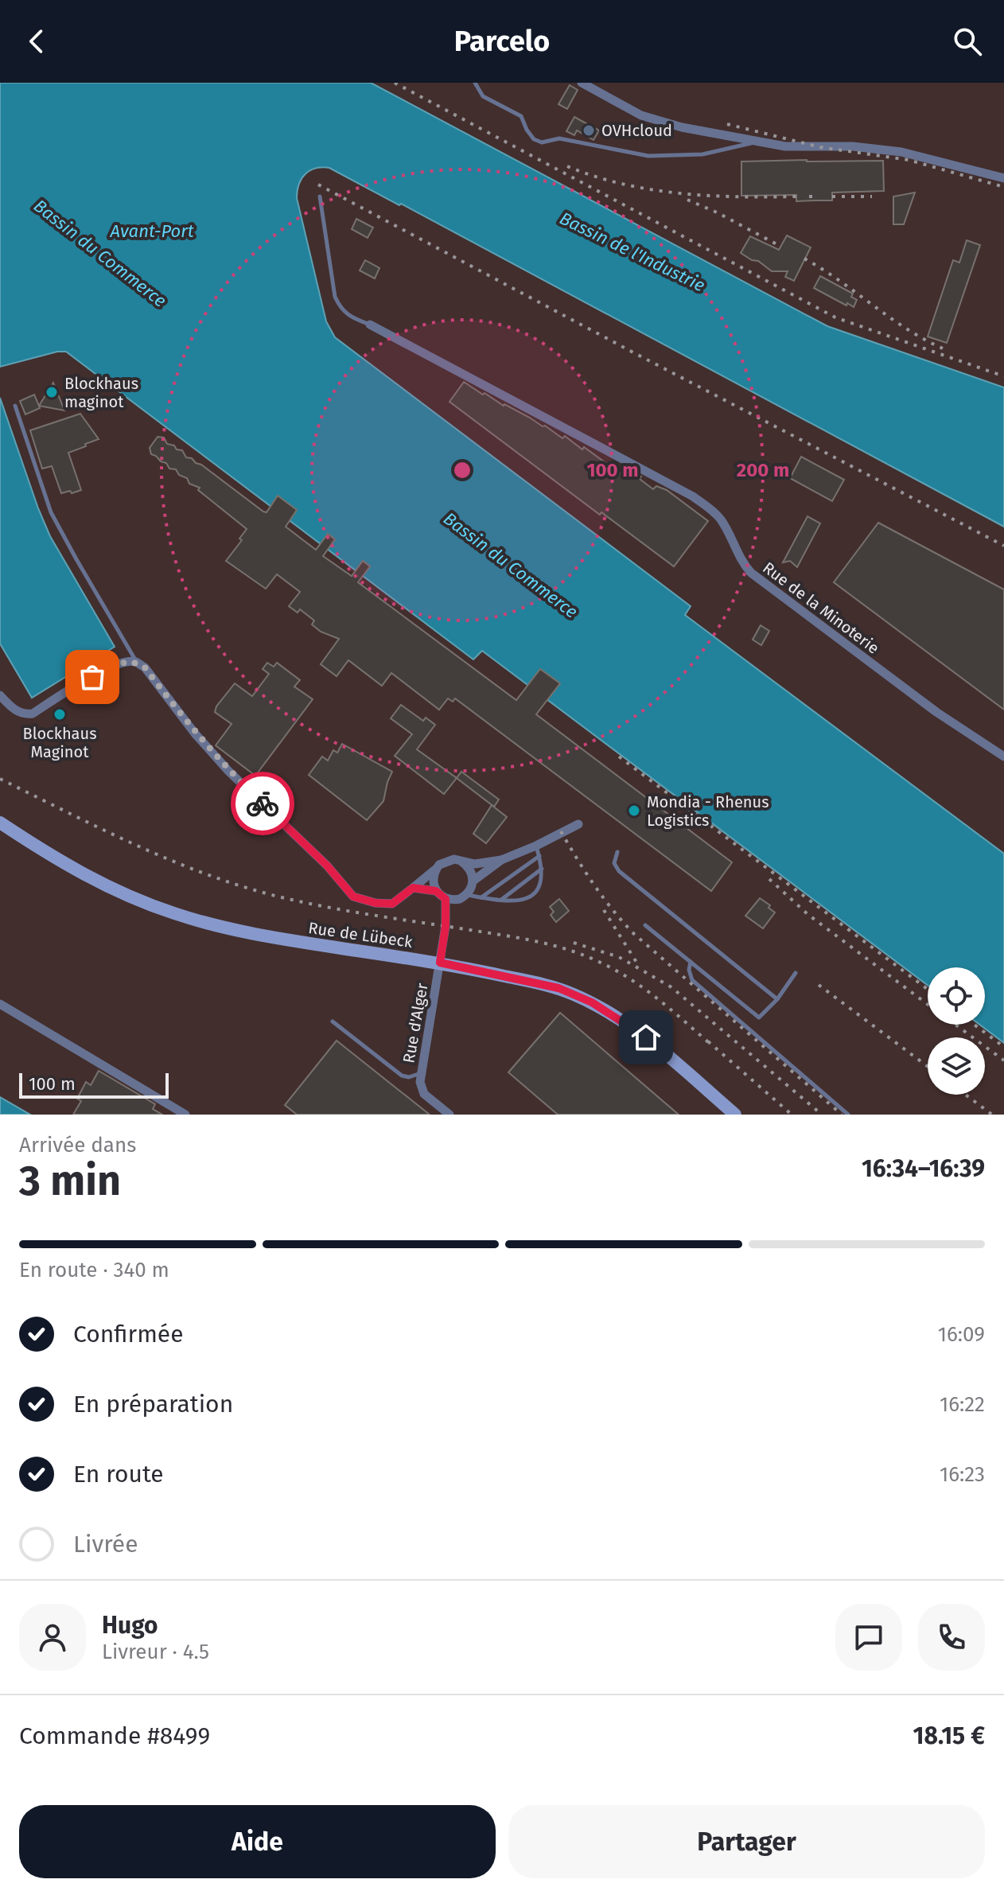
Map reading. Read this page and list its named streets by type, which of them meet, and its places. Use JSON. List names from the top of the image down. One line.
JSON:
{"streets":{"main road":["Rue de Lübeck"],"street":["Rue de la Minoterie","Rue d'Alger"]},"crossings":[["Rue de Lübeck","Rue d'Alger"]],"water":["Avant-Port","Bassin de l'Industrie","Bassin du Commerce"],"places":["OVHcloud","Blockhaus maginot","Blockhaus Maginot","Mondia - Rhenus Logistics"],"scale_bar":"100 m","page":{"header":"Parcelo","scale":"100 m","heading":["3 min","Arrivée dans","16:34–16:39"],"panel":["Hugo","Livreur · 4.5","Commande #8499","18.15 €"],"bar":"En route · 340 m","list":[["Confirmée","16:09"],["En préparation","16:22"],["En route","16:23"],"Livrée"],"buttons":["Aide","Partager"]},"rings":["100 m","200 m"]}
